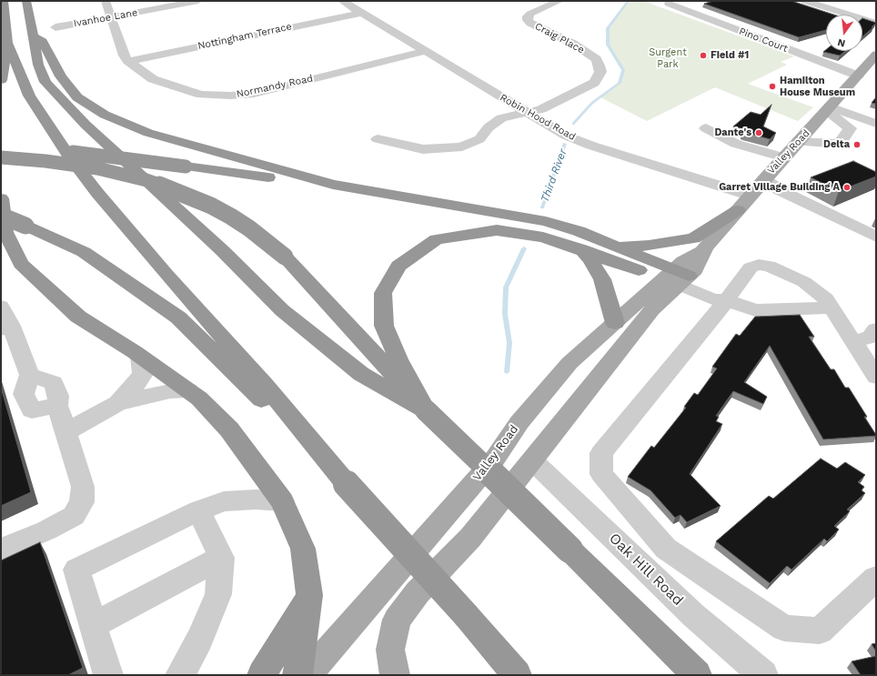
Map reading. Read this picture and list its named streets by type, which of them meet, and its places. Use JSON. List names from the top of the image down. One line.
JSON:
{"streets":{"main road":["Valley Road"],"street":["Ivanhoe Lane","Nottingham Terrace","Craig Place","Pino Court","Normandy Road","Robin Hood Road","Oak Hill Road"]},"crossings":[["Ivanhoe Lane","Normandy Road"],["Nottingham Terrace","Normandy Road"],["Nottingham Terrace","Robin Hood Road"],["Craig Place","Robin Hood Road"],["Pino Court","Valley Road"],["Normandy Road","Robin Hood Road"],["Robin Hood Road","Valley Road"],["Valley Road","Oak Hill Road"]],"water":["Third River"],"parks":["Surgent Park"],"places":["Field #1","Hamilton House Museum","Dante's","Delta","Garret Village Building A"],"north":"bottom"}
